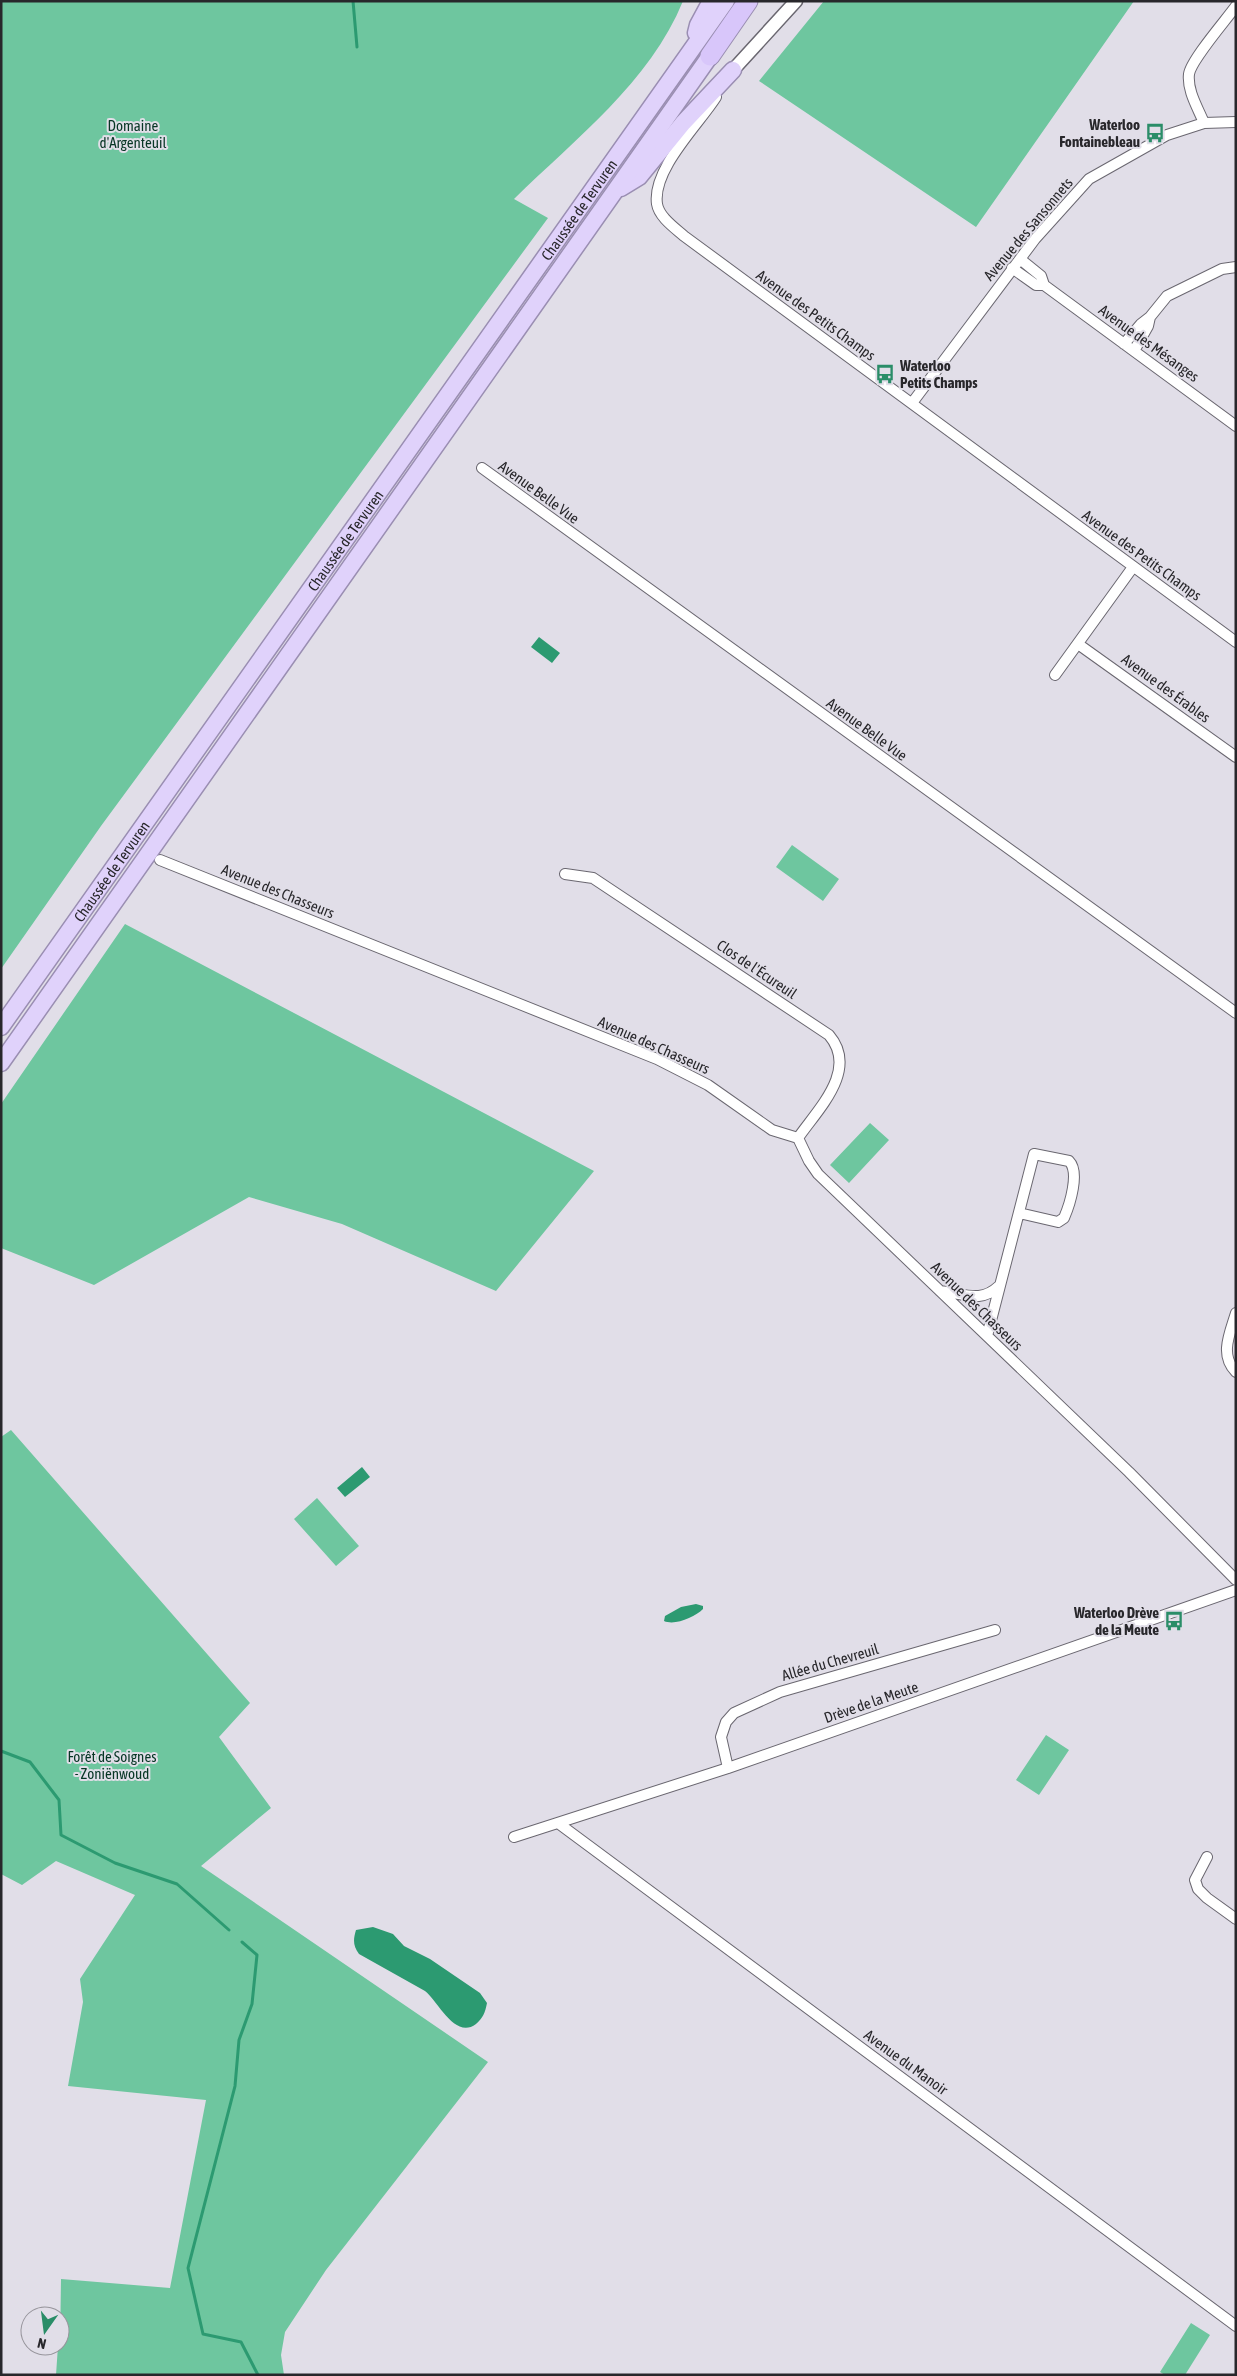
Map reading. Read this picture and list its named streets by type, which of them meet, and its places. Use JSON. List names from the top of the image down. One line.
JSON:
{"streets":{"highway":["Chaussée de Tervuren"],"street":["Avenue des Sansonnets","Avenue des Petits Champs","Avenue des Mésanges","Avenue Belle Vue","Avenue des Érables","Avenue des Chasseurs","Clos de l'Écureuil","Allée du Chevreuil","Drève de la Meute","Avenue du Manoir"]},"crossings":[["Avenue des Sansonnets","Avenue des Petits Champs"],["Avenue des Sansonnets","Avenue des Mésanges"],["Avenue des Chasseurs","Clos de l'Écureuil"],["Allée du Chevreuil","Drève de la Meute"],["Drève de la Meute","Avenue du Manoir"]],"parks":["Domaine d'Argenteuil","Forêt de Soignes - Zoniënwoud"],"places":{"bus stop":["Waterloo Fontainebleau","Waterloo Petits Champs","Waterloo Drève de la Meute"]},"north":"bottom"}
